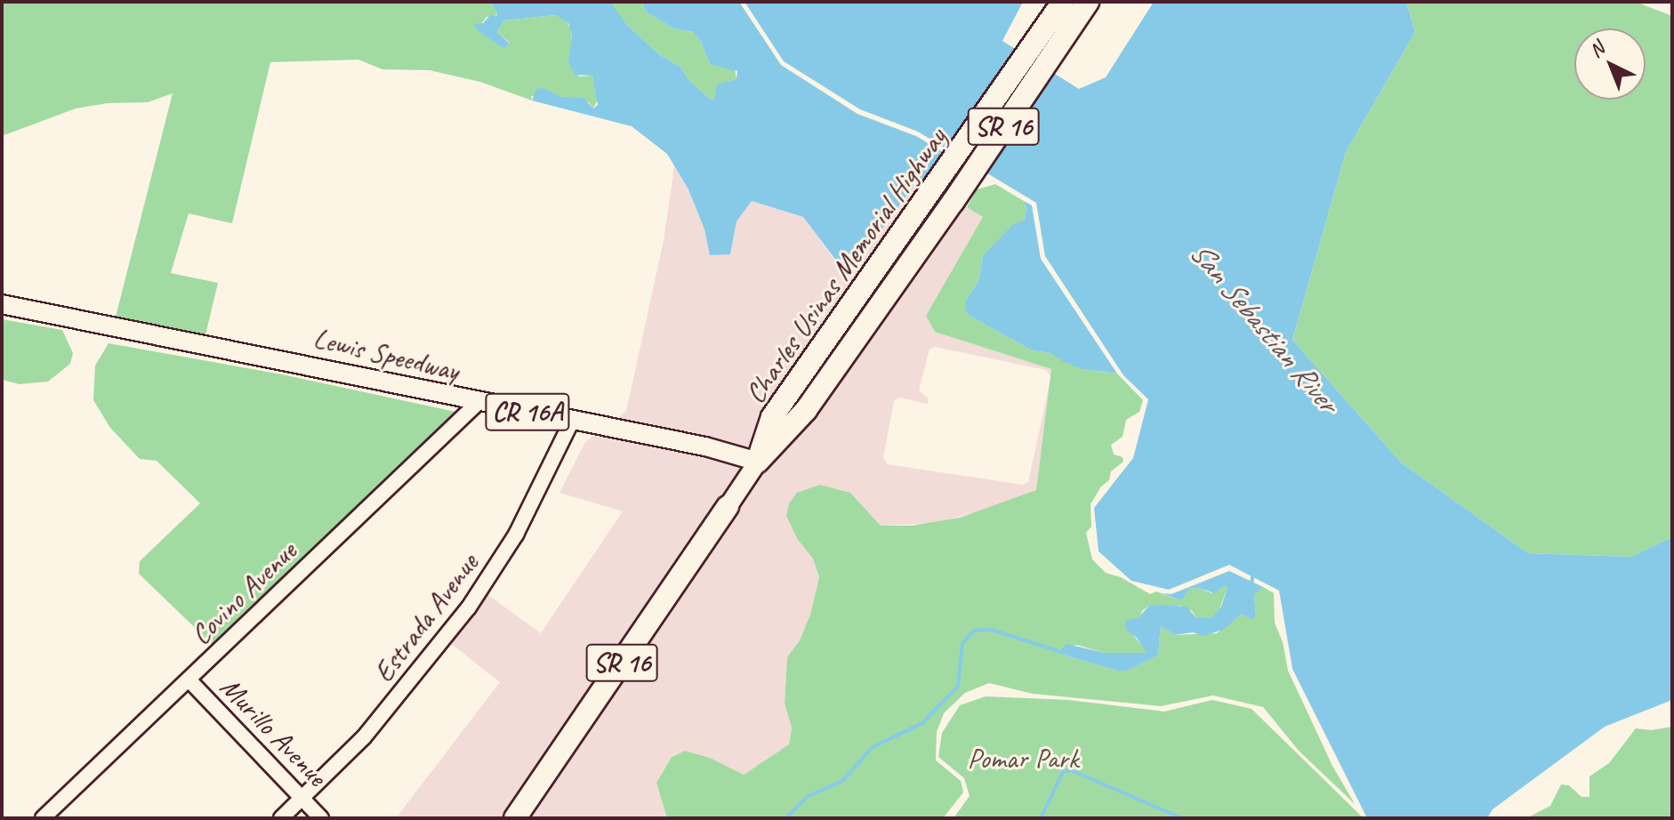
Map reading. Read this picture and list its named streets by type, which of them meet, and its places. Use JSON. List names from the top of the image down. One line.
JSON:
{"streets":{"highway":["SR 16","Charles Usinas Memorial Highway"],"main road":["Lewis Speedway","CR 16A"],"street":["Covino Avenue","Estrada Avenue","Murillo Avenue"]},"crossings":[["Charles Usinas Memorial Highway","Lewis Speedway"],["Lewis Speedway","Covino Avenue"],["Lewis Speedway","Estrada Avenue"],["Covino Avenue","Murillo Avenue"],["Estrada Avenue","Murillo Avenue"]],"water":["San Sebastian River"],"parks":["Pomar Park"],"north":"top left"}
